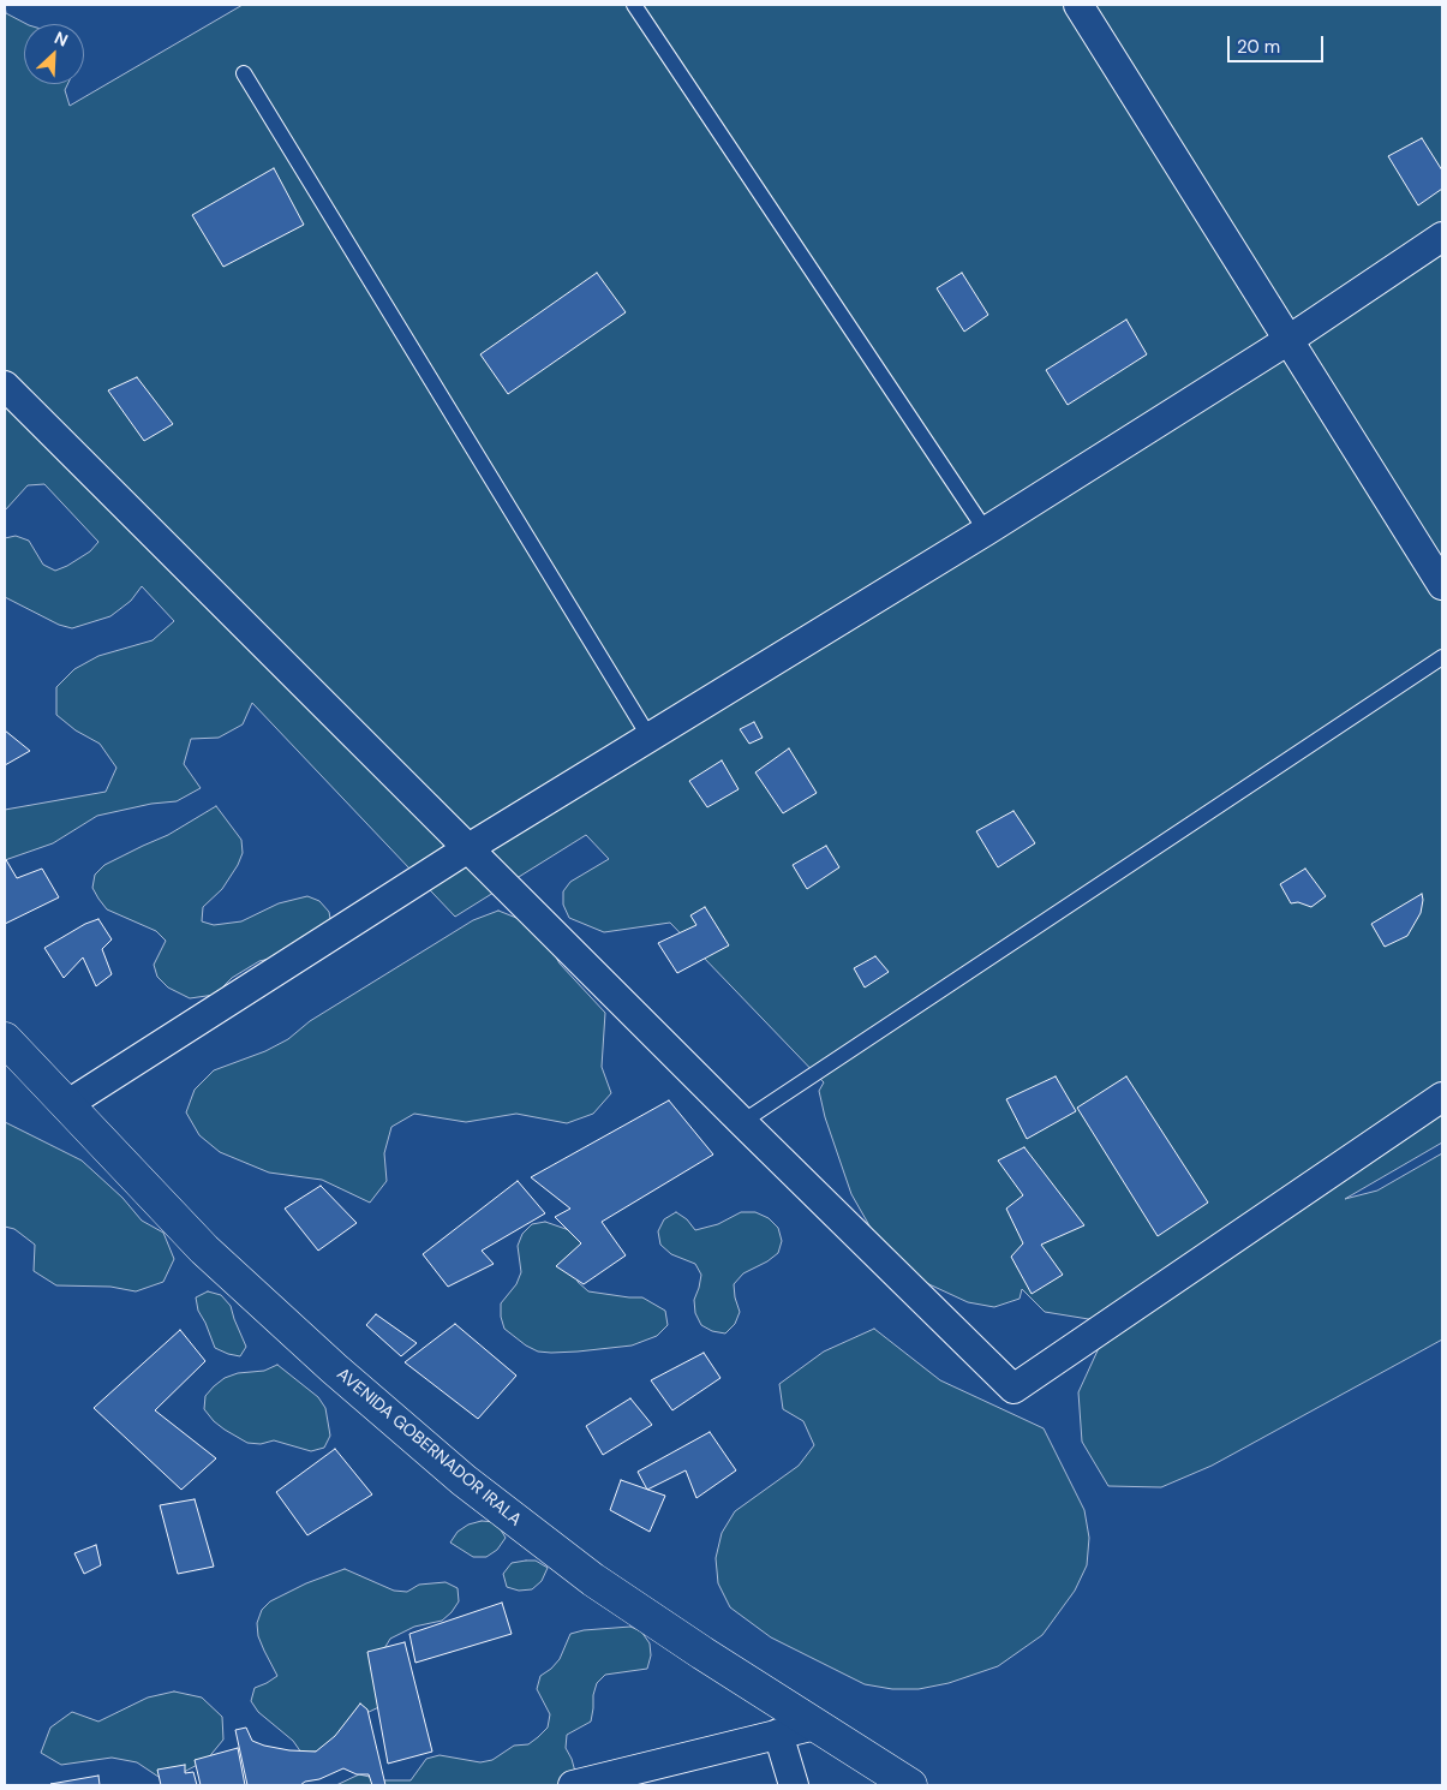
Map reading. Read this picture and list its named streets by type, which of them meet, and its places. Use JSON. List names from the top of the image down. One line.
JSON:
{"streets":{"main road":["AVENIDA GOBERNADOR IRALA"]},"scale_bar":"20 m","north":"top right"}
